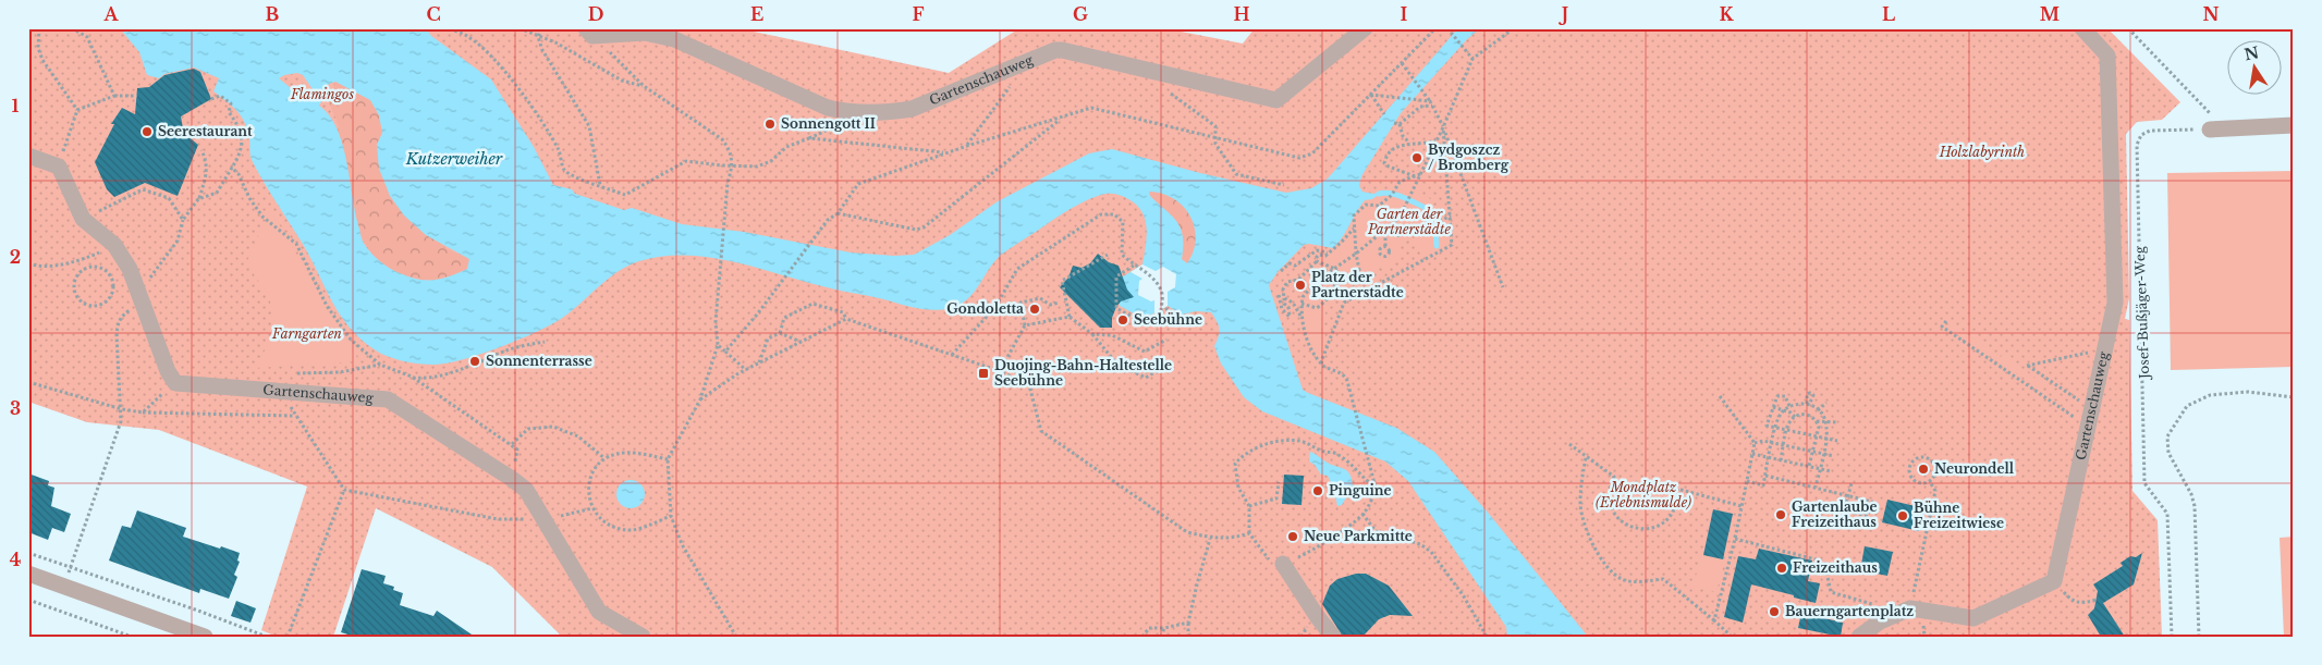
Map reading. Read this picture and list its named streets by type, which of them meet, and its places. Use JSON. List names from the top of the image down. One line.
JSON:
{"streets":{"street":["Gartenschauweg"],"path":["Josef-Bußjäger-Weg"]},"water":["Kutzerweiher"],"parks":["Flamingos","Holzlabyrinth","Garten der Partnerstädte","Farngarten","Mondplatz (Erlebnismulde)"],"places":{"other":["Sonnengott II","Seerestaurant","Bydgoszcz / Bromberg","Platz der Partnerstädte","Gondoletta","Seebühne","Sonnenterrasse","Neurondell","Pinguine","Gartenlaube Freizeithaus","Bühne Freizeitwiese","Neue Parkmitte","Freizeithaus","Bauerngartenplatz"],"transit":["Duojing-Bahn-Haltestelle Seebühne"]},"north":"top","grid":{"columns":["A","B","C","D","E","F","G","H","I","J","K","L","M","N"],"rows":["1","2","3","4"]}}
